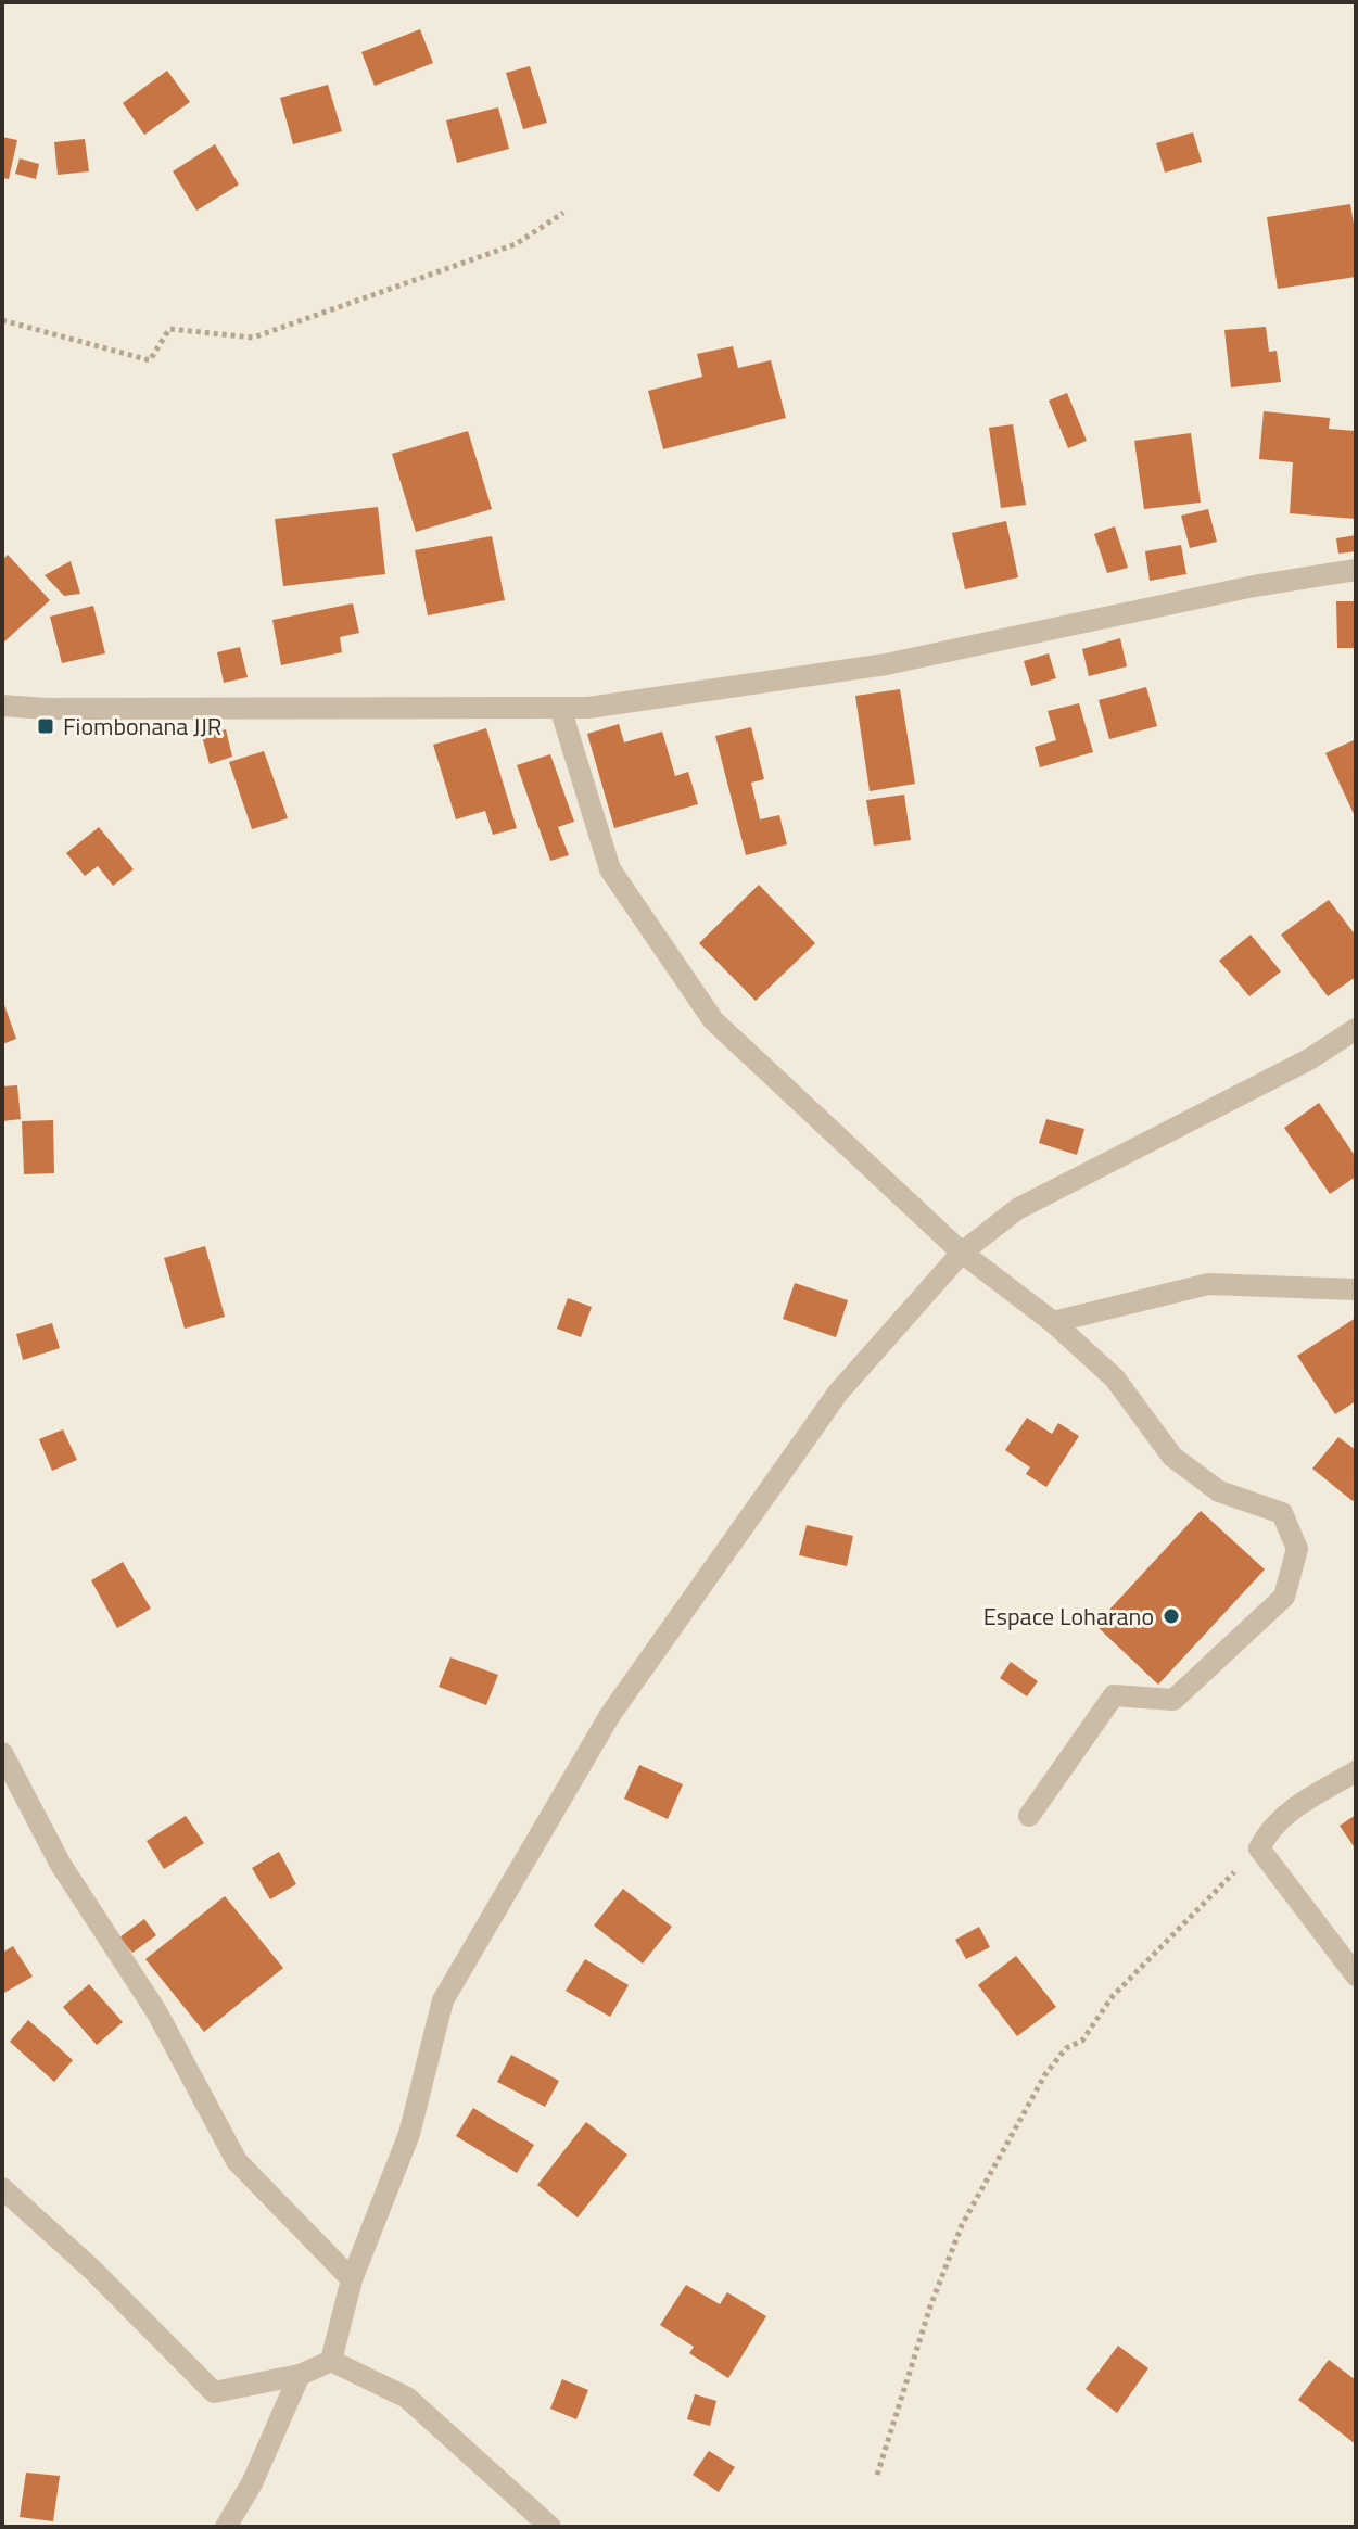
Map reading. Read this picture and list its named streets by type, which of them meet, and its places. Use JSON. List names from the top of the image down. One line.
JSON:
{"places":{"transit":["Fiombonana JJR"],"other":["Espace Loharano"]}}
